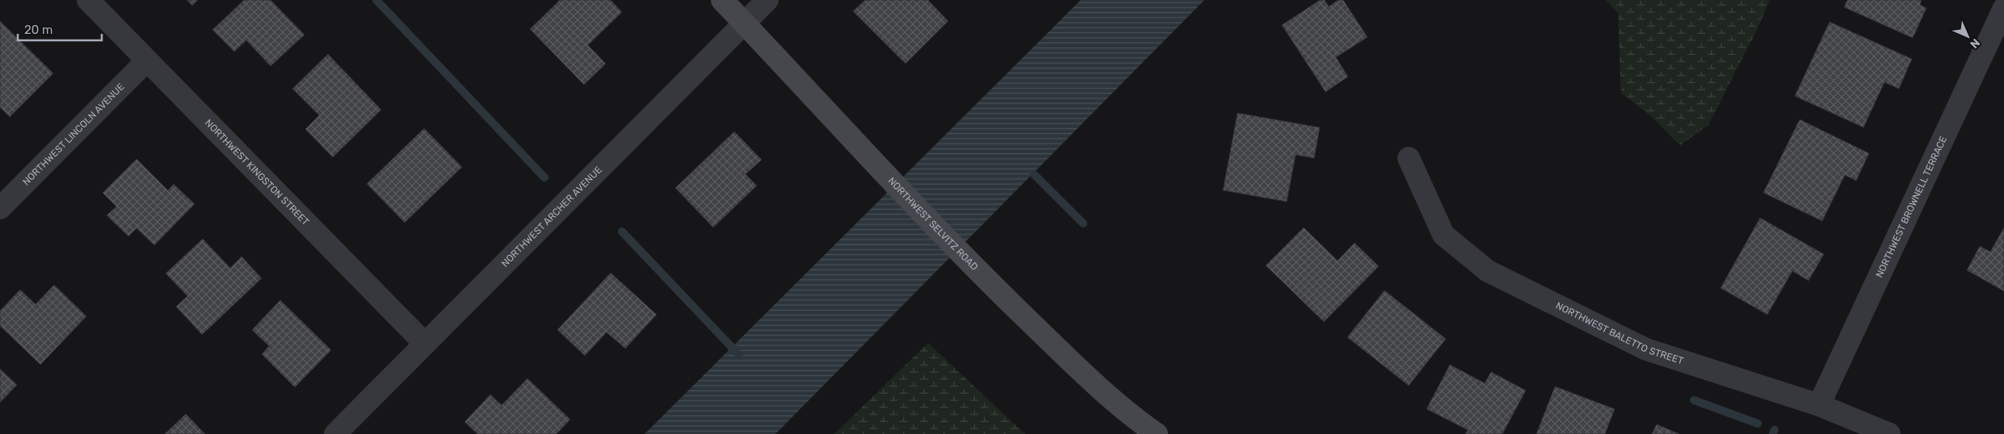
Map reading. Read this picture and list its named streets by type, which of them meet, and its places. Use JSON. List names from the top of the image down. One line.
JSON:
{"streets":{"street":["NORTHWEST LINCOLN AVENUE","NORTHWEST KINGSTON STREET","NORTHWEST BROWNELL TERRACE","NORTHWEST ARCHER AVENUE","NORTHWEST SELVITZ ROAD","NORTHWEST BALETTO STREET"]},"crossings":[["NORTHWEST LINCOLN AVENUE","NORTHWEST KINGSTON STREET"],["NORTHWEST KINGSTON STREET","NORTHWEST ARCHER AVENUE"],["NORTHWEST BROWNELL TERRACE","NORTHWEST BALETTO STREET"],["NORTHWEST ARCHER AVENUE","NORTHWEST SELVITZ ROAD"]],"scale_bar":"20 m","north":"bottom right"}
